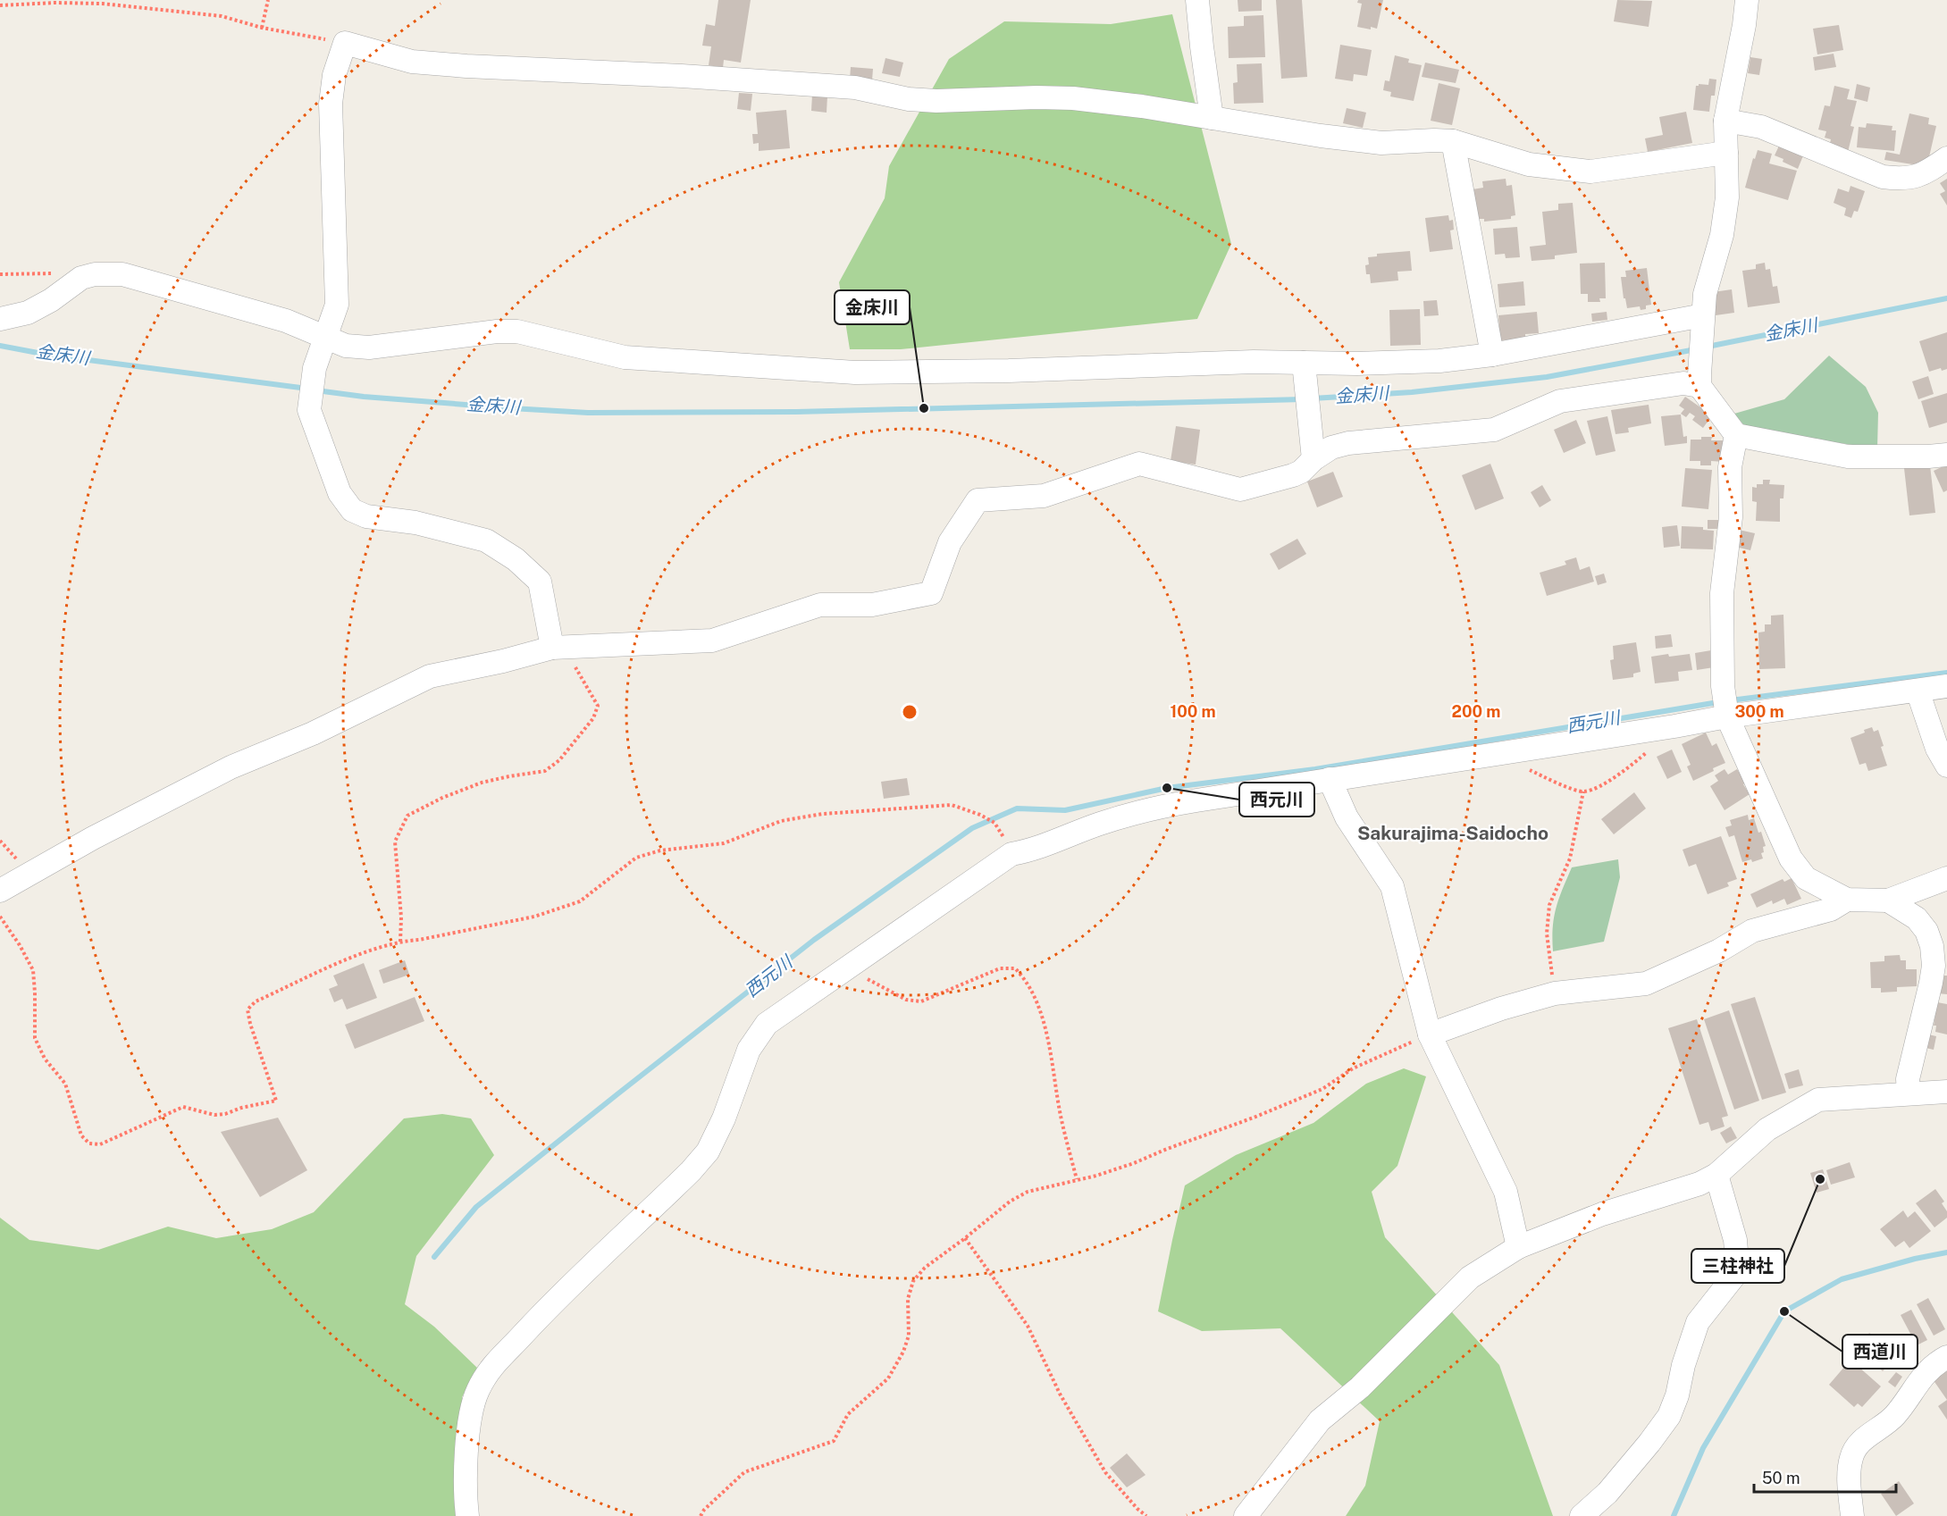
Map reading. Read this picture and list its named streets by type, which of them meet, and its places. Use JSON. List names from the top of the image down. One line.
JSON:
{"districts":["Sakurajima-Saidocho"],"water":["金床川","西元川"],"places":["金床川","西元川","三柱神社","西道川"],"scale_bar":"50 m","rings":["100 m","200 m","300 m"]}
